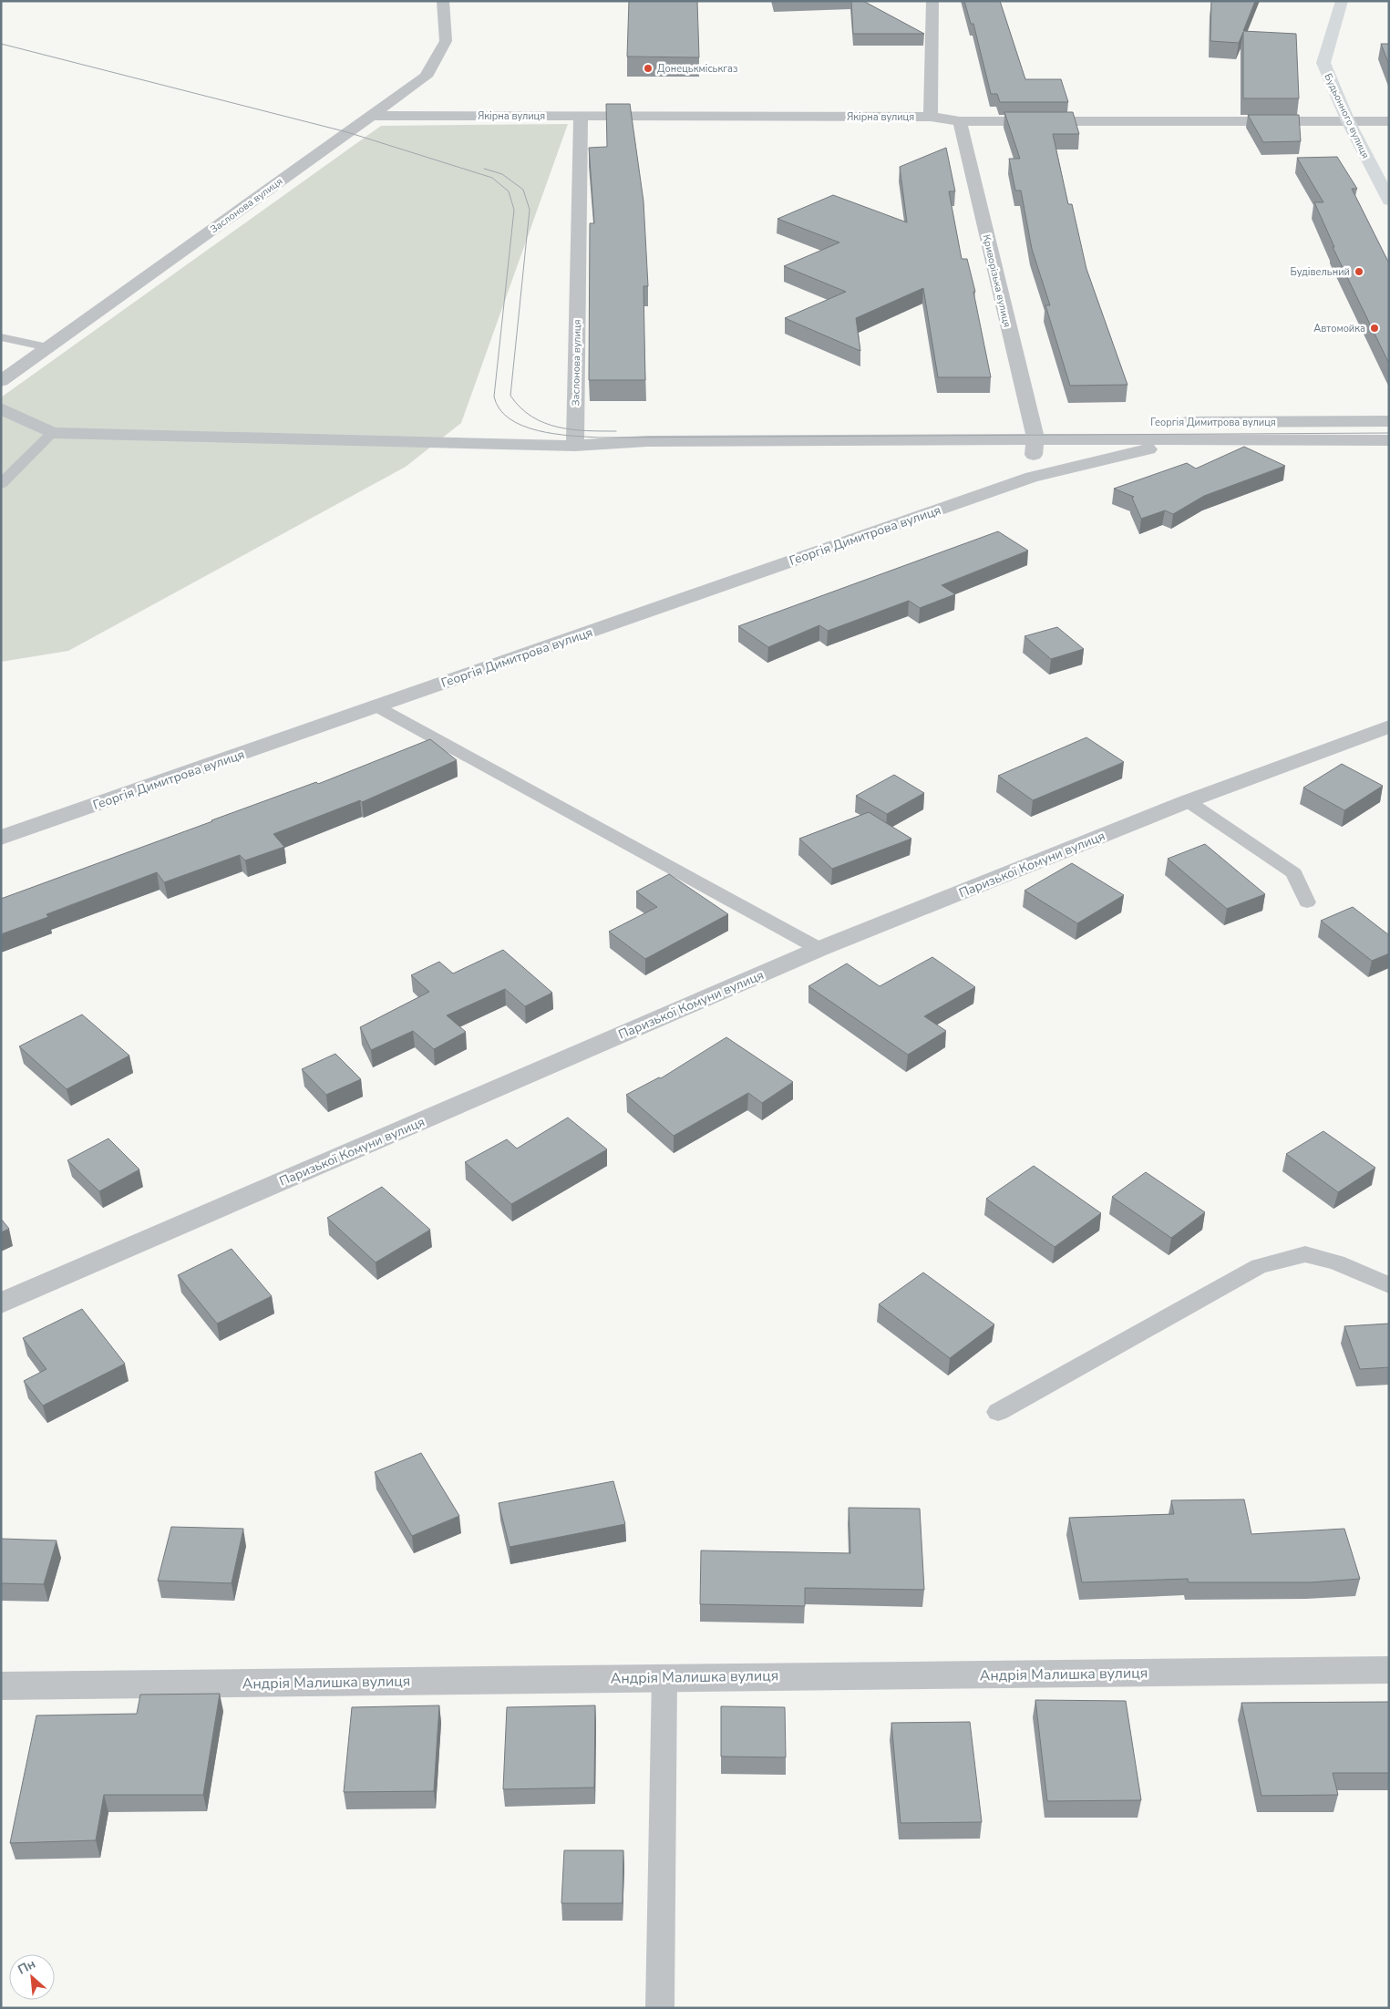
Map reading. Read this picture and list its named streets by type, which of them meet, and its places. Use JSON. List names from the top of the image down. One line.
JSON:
{"streets":{"main road":["Будьонного вулиця"],"street":["Якірна вулиця","Заслонова вулиця","Криворізька вулиця","Георгія Димитрова вулиця","Паризької Комуни вулиця","Андрія Малишка вулиця"]},"crossings":[["Якірна вулиця","Будьонного вулиця"],["Якірна вулиця","Заслонова вулиця"],["Якірна вулиця","Криворізька вулиця"],["Заслонова вулиця","Георгія Димитрова вулиця"],["Криворізька вулиця","Георгія Димитрова вулиця"]],"places":["Донецькміськгаз","Будівельний","Автомойка"],"north":"top left"}
